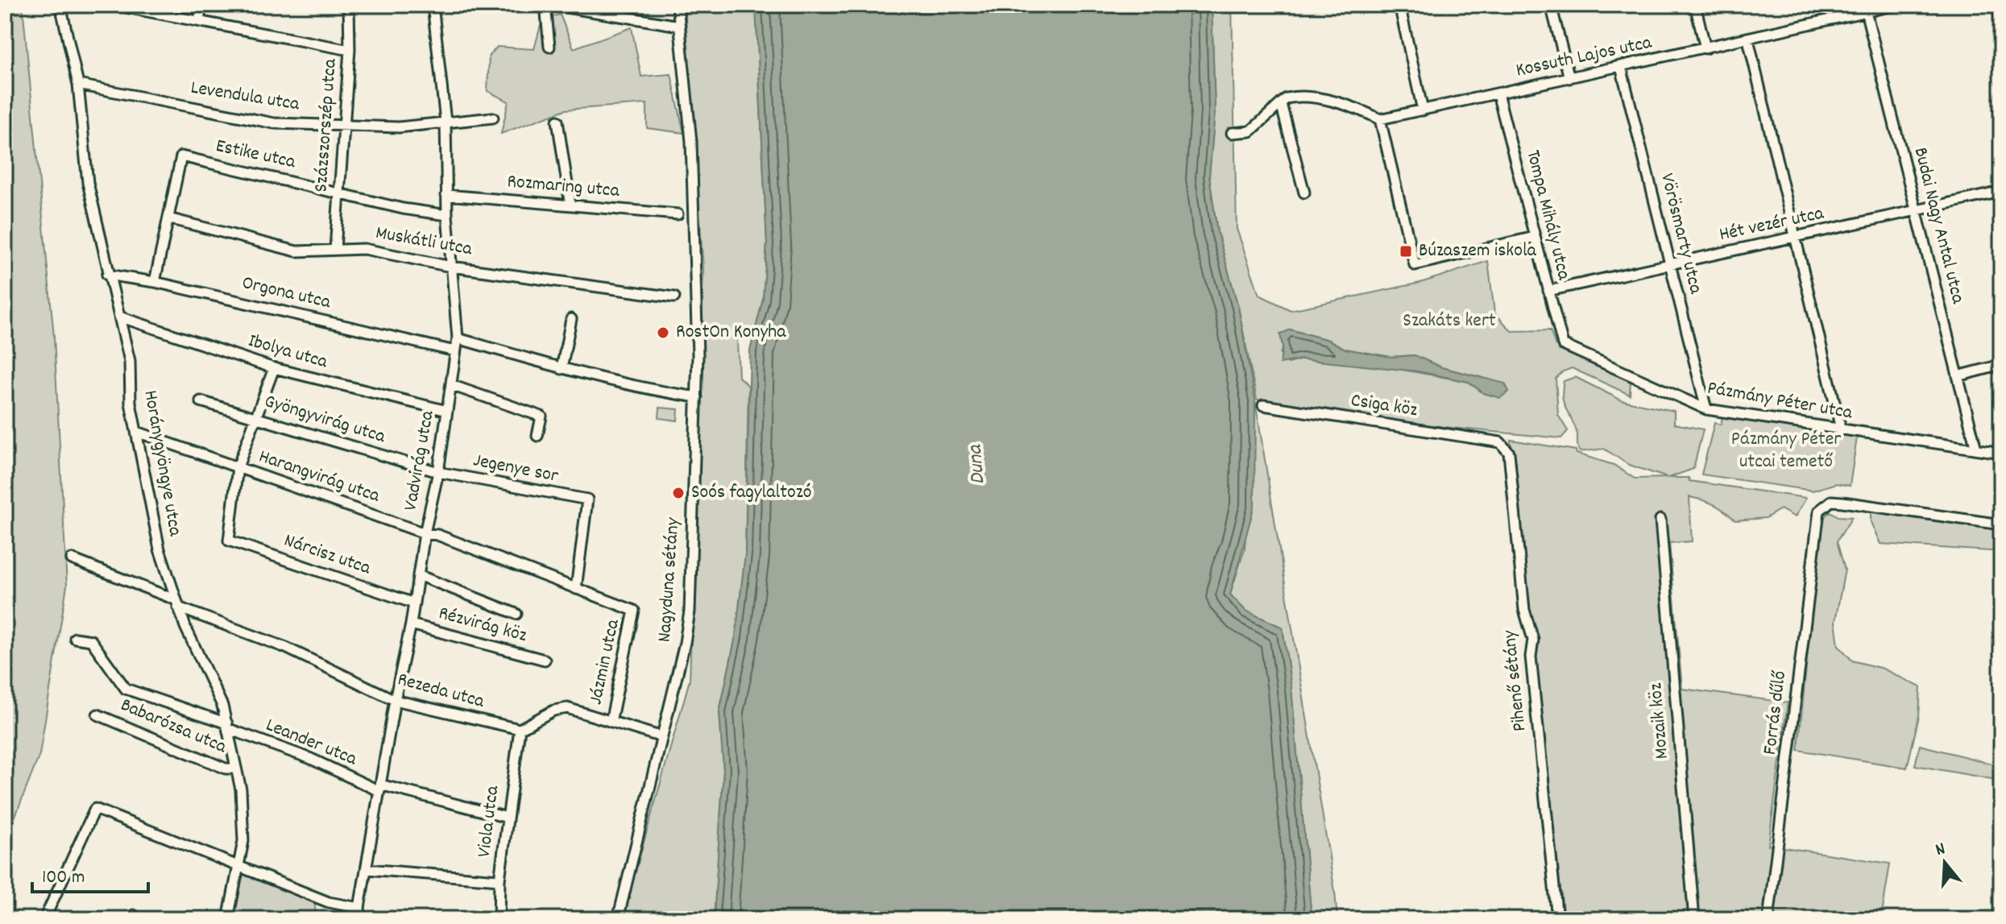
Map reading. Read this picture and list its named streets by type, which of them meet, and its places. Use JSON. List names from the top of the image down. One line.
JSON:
{"streets":{"street":["Kossuth Lajos utca","Levendula utca","Százszorszép utca","Estike utca","Rozmaring utca","Tompa Mihály utca","Hét vezér utca","Budai Nagy Antal utca","Vörösmarty utca","Muskátli utca","Orgona utca","Ibolya utca","Pázmány Péter utca","Csiga köz","Gyöngyvirág utca","Vadvirág utca","Horánygyöngye utca","Jegenye sor","Harangvirág utca","Nárcisz utca","Nagyduna sétány","Rézvirág köz","Jázmin utca","Pihenő sétány","Rezeda utca","Forrás dűlő","Mozaik köz","Babarózsa utca","Leander utca","Viola utca"]},"crossings":[["Kossuth Lajos utca","Tompa Mihály utca"],["Kossuth Lajos utca","Budai Nagy Antal utca"],["Kossuth Lajos utca","Vörösmarty utca"],["Levendula utca","Százszorszép utca"],["Levendula utca","Vadvirág utca"],["Levendula utca","Horánygyöngye utca"],["Százszorszép utca","Estike utca"],["Százszorszép utca","Muskátli utca"],["Estike utca","Muskátli utca"],["Estike utca","Orgona utca"],["Estike utca","Vadvirág utca"],["Rozmaring utca","Vadvirág utca"],["Tompa Mihály utca","Hét vezér utca"],["Tompa Mihály utca","Pázmány Péter utca"],["Hét vezér utca","Budai Nagy Antal utca"],["Hét vezér utca","Vörösmarty utca"],["Budai Nagy Antal utca","Pázmány Péter utca"],["Vörösmarty utca","Pázmány Péter utca"],["Muskátli utca","Vadvirág utca"],["Orgona utca","Vadvirág utca"],["Orgona utca","Horánygyöngye utca"],["Ibolya utca","Vadvirág utca"],["Ibolya utca","Horánygyöngye utca"],["Csiga köz","Pihenő sétány"],["Gyöngyvirág utca","Vadvirág utca"],["Gyöngyvirág utca","Jegenye sor"],["Vadvirág utca","Jegenye sor"],["Vadvirág utca","Harangvirág utca"],["Vadvirág utca","Nárcisz utca"],["Vadvirág utca","Rézvirág köz"],["Vadvirág utca","Rezeda utca"],["Vadvirág utca","Leander utca"],["Horánygyöngye utca","Harangvirág utca"],["Horánygyöngye utca","Rezeda utca"],["Horánygyöngye utca","Babarózsa utca"],["Horánygyöngye utca","Leander utca"],["Jegenye sor","Harangvirág utca"],["Harangvirág utca","Nárcisz utca"],["Harangvirág utca","Jázmin utca"],["Rezeda utca","Viola utca"],["Leander utca","Viola utca"]],"water":["Duna"],"parks":["Szakáts kert","Pázmány Péter utcai temető"],"places":{"transit":["Búzaszem iskola"],"other":["RostOn Konyha","Soós fagylaltozó"]},"scale_bar":"100 m","north":"top"}
